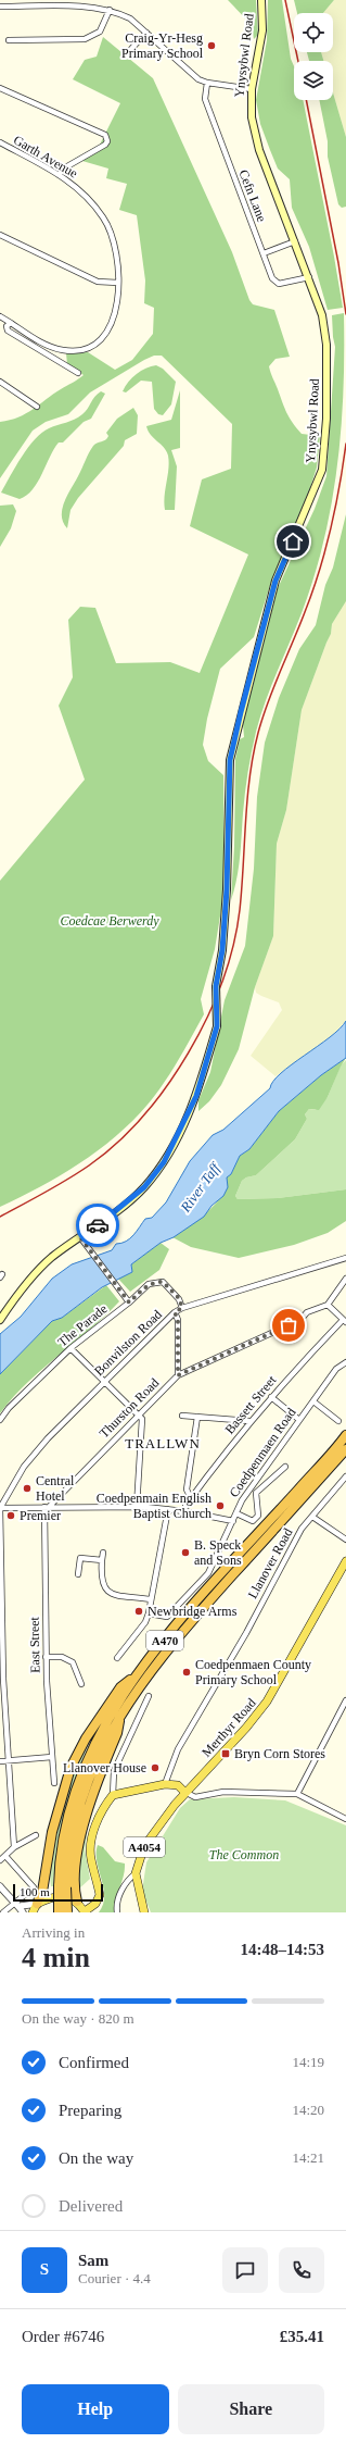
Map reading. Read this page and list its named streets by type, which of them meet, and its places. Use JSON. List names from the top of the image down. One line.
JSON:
{"streets":{"highway":["A470"],"main road":["Ynysybwl Road","Merthyr Road","A4054"],"street":["Garth Avenue","Cefn Lane","The Parade","Bonvilston Road","Bassett Street","Thurston Road","Coedpenmaen Road","Llanover Road","East Street"]},"crossings":[["Ynysybwl Road","Cefn Lane"],["The Parade","Bonvilston Road"],["Thurston Road","East Street"],["Merthyr Road","A4054"]],"districts":["TRALLWN"],"water":["River Taff"],"parks":["Coedcae Berwerdy","The Common"],"places":{"other":["Craig-Yr-Hesg Primary School","Central Hotel","Coedpenmain English Baptist Church","Premier","B. Speck and Sons","Newbridge Arms","Coedpenmaen County Primary School","Llanover House"],"transit":["Bryn Corn Stores"]},"scale_bar":"100 m","page":{"scale":"100 m","heading":["4 min","Arriving in","14:48–14:53"],"panel":["Sam","Courier · 4.4","Order #6746","£35.41"],"bar":"On the way · 820 m","list":[["Confirmed","14:19"],["Preparing","14:20"],["On the way","14:21"],"Delivered"],"round":"S","buttons":["Help","Share"]}}
